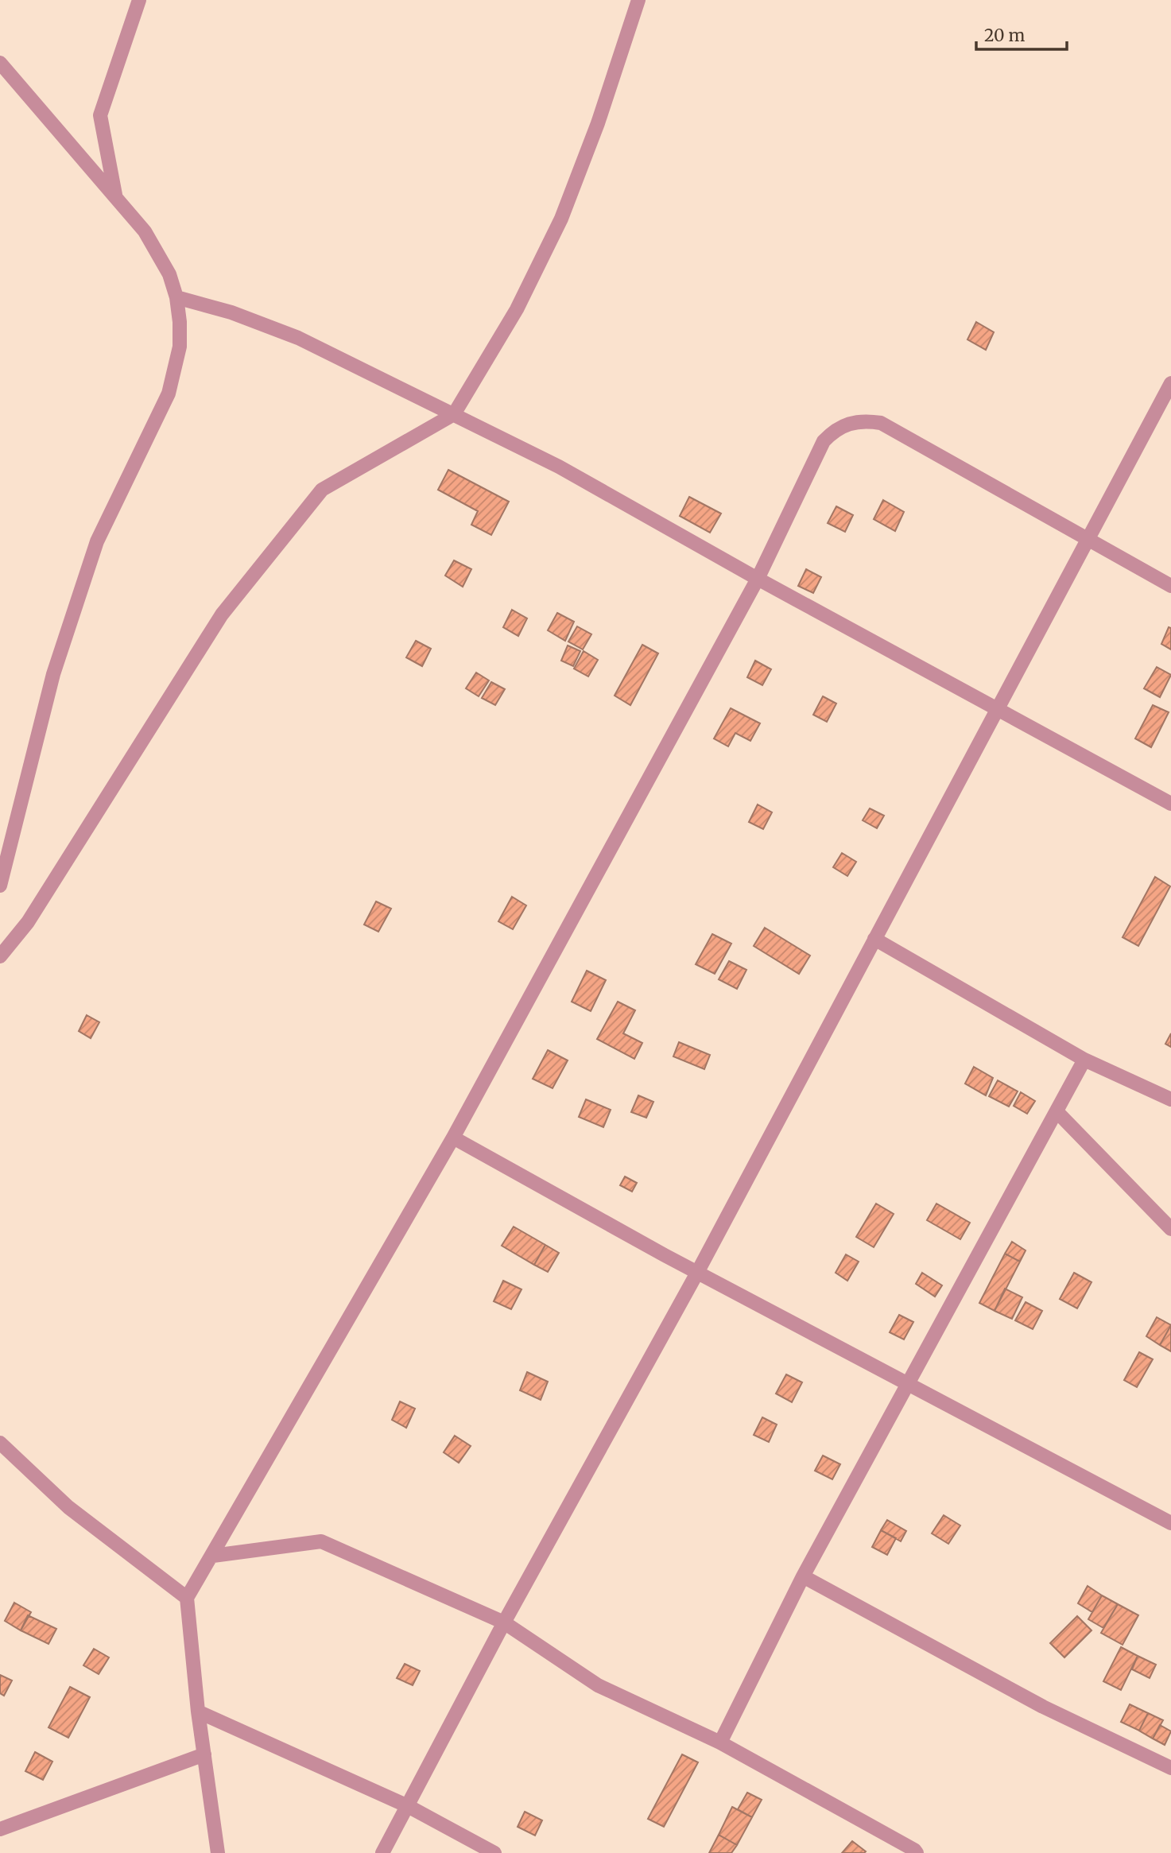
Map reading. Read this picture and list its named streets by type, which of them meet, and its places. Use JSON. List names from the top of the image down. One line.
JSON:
{"scale_bar":"20 m"}
